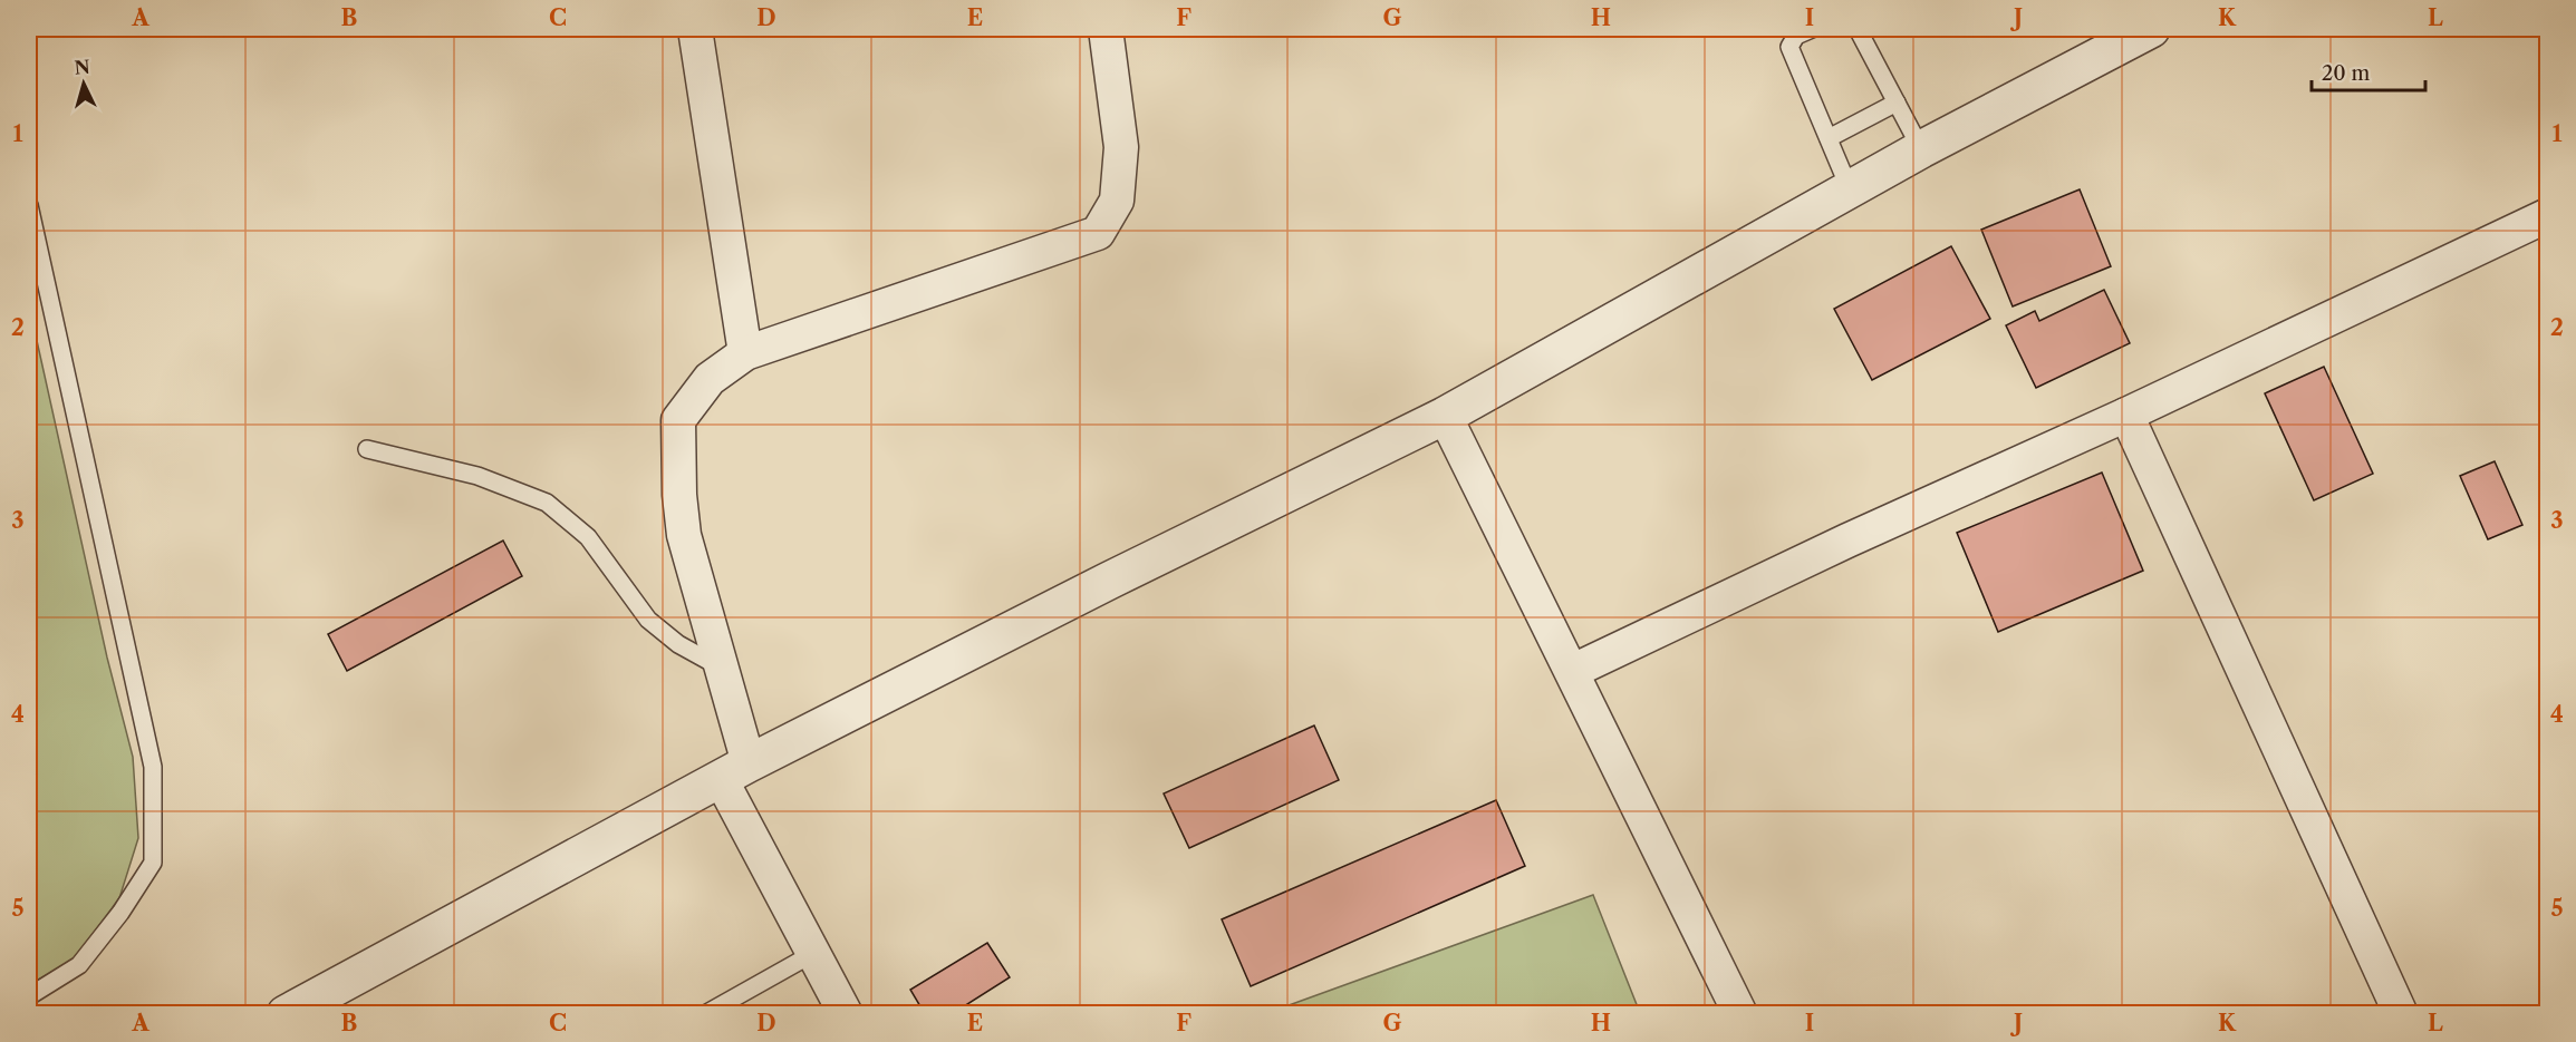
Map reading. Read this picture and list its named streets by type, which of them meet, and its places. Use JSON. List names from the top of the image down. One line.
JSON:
{"scale_bar":"20 m","north":"top","grid":{"columns":["A","B","C","D","E","F","G","H","I","J","K","L"],"rows":["1","2","3","4","5"]}}
